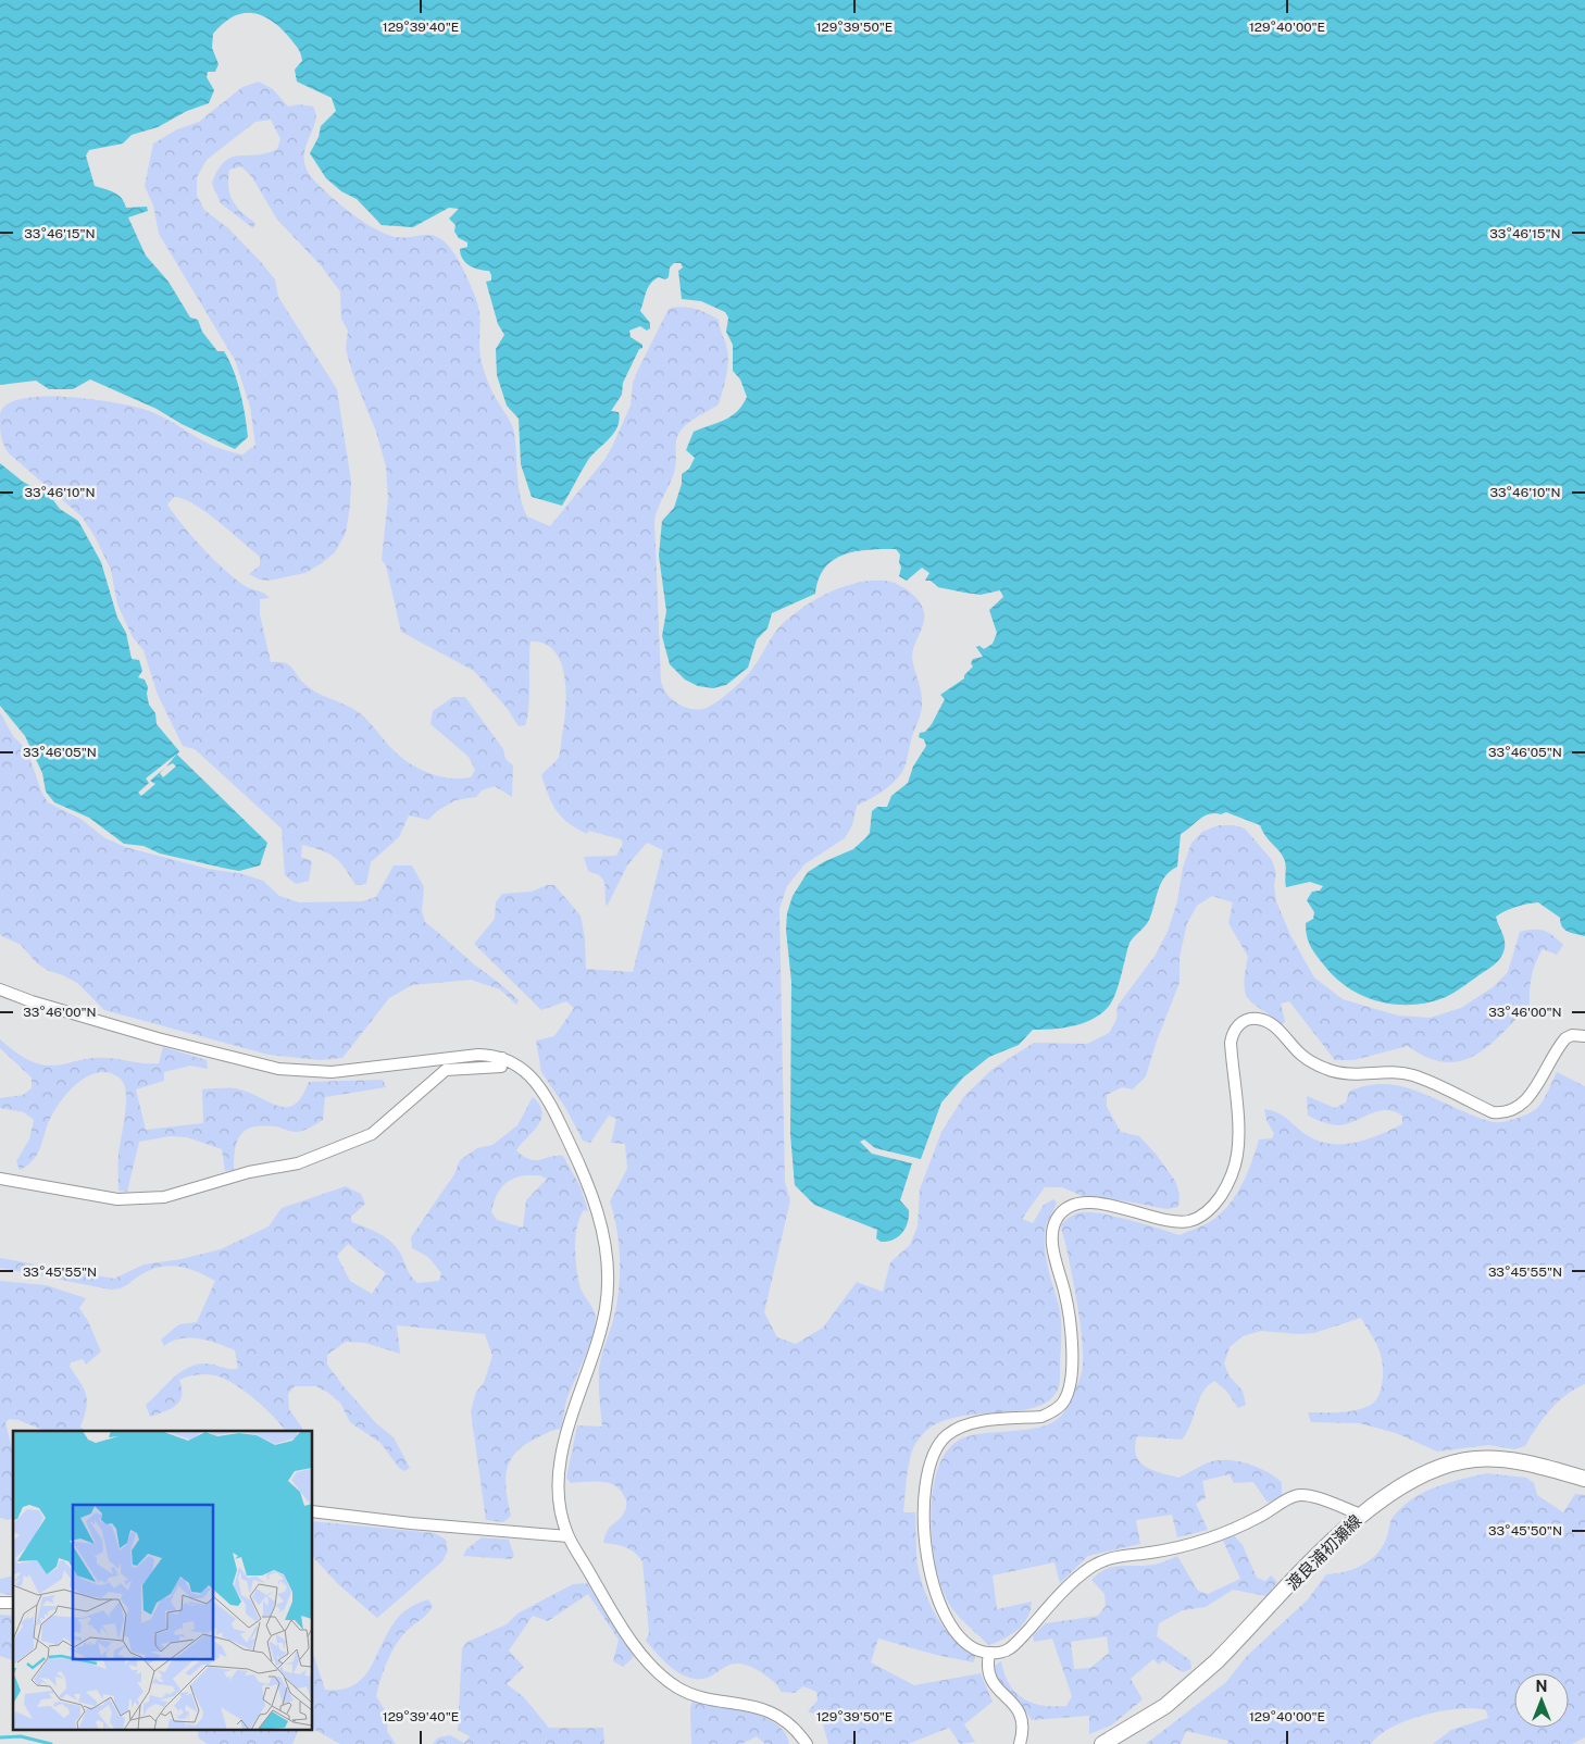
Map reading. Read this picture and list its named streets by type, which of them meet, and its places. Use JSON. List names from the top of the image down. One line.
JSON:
{"streets":{"main road":["渡良浦初瀬線"]},"north":"top","coordinates":["129°39'40\"E","129°39'50\"E","129°40'00\"E","33°46'15\"N","33°46'10\"N","33°46'05\"N","33°46'00\"N","33°45'55\"N","33°45'50\"N"]}
